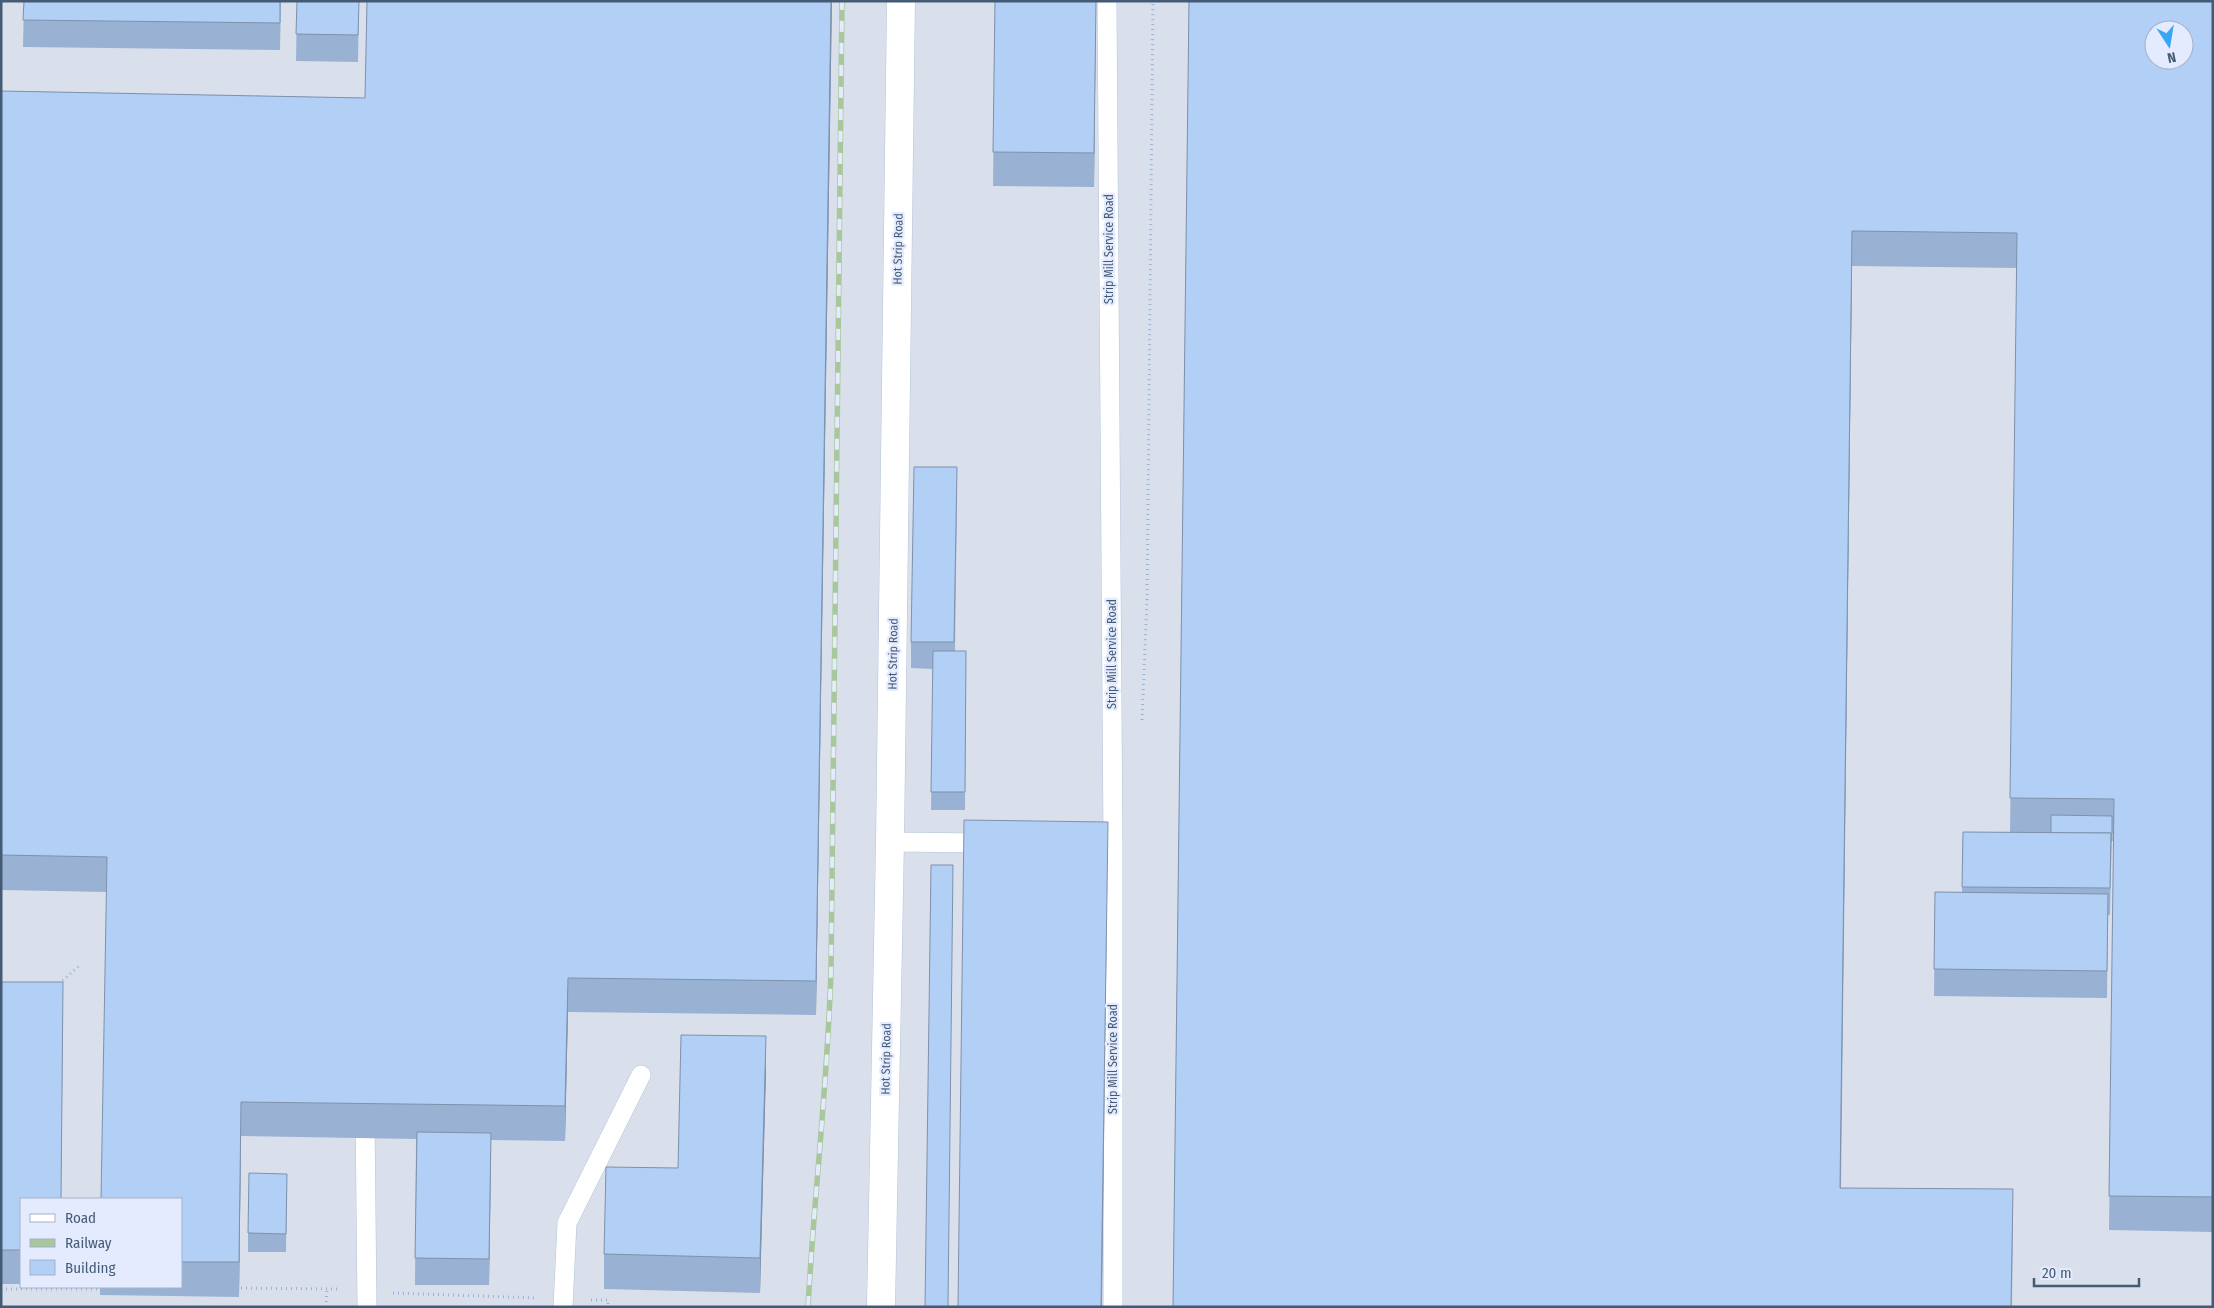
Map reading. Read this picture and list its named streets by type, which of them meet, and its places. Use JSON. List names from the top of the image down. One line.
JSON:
{"streets":{"street":["Hot Strip Road"],"lane":["Strip Mill Service Road"]},"legend":["Road","Railway","Building"],"scale_bar":"20 m","north":"bottom"}
